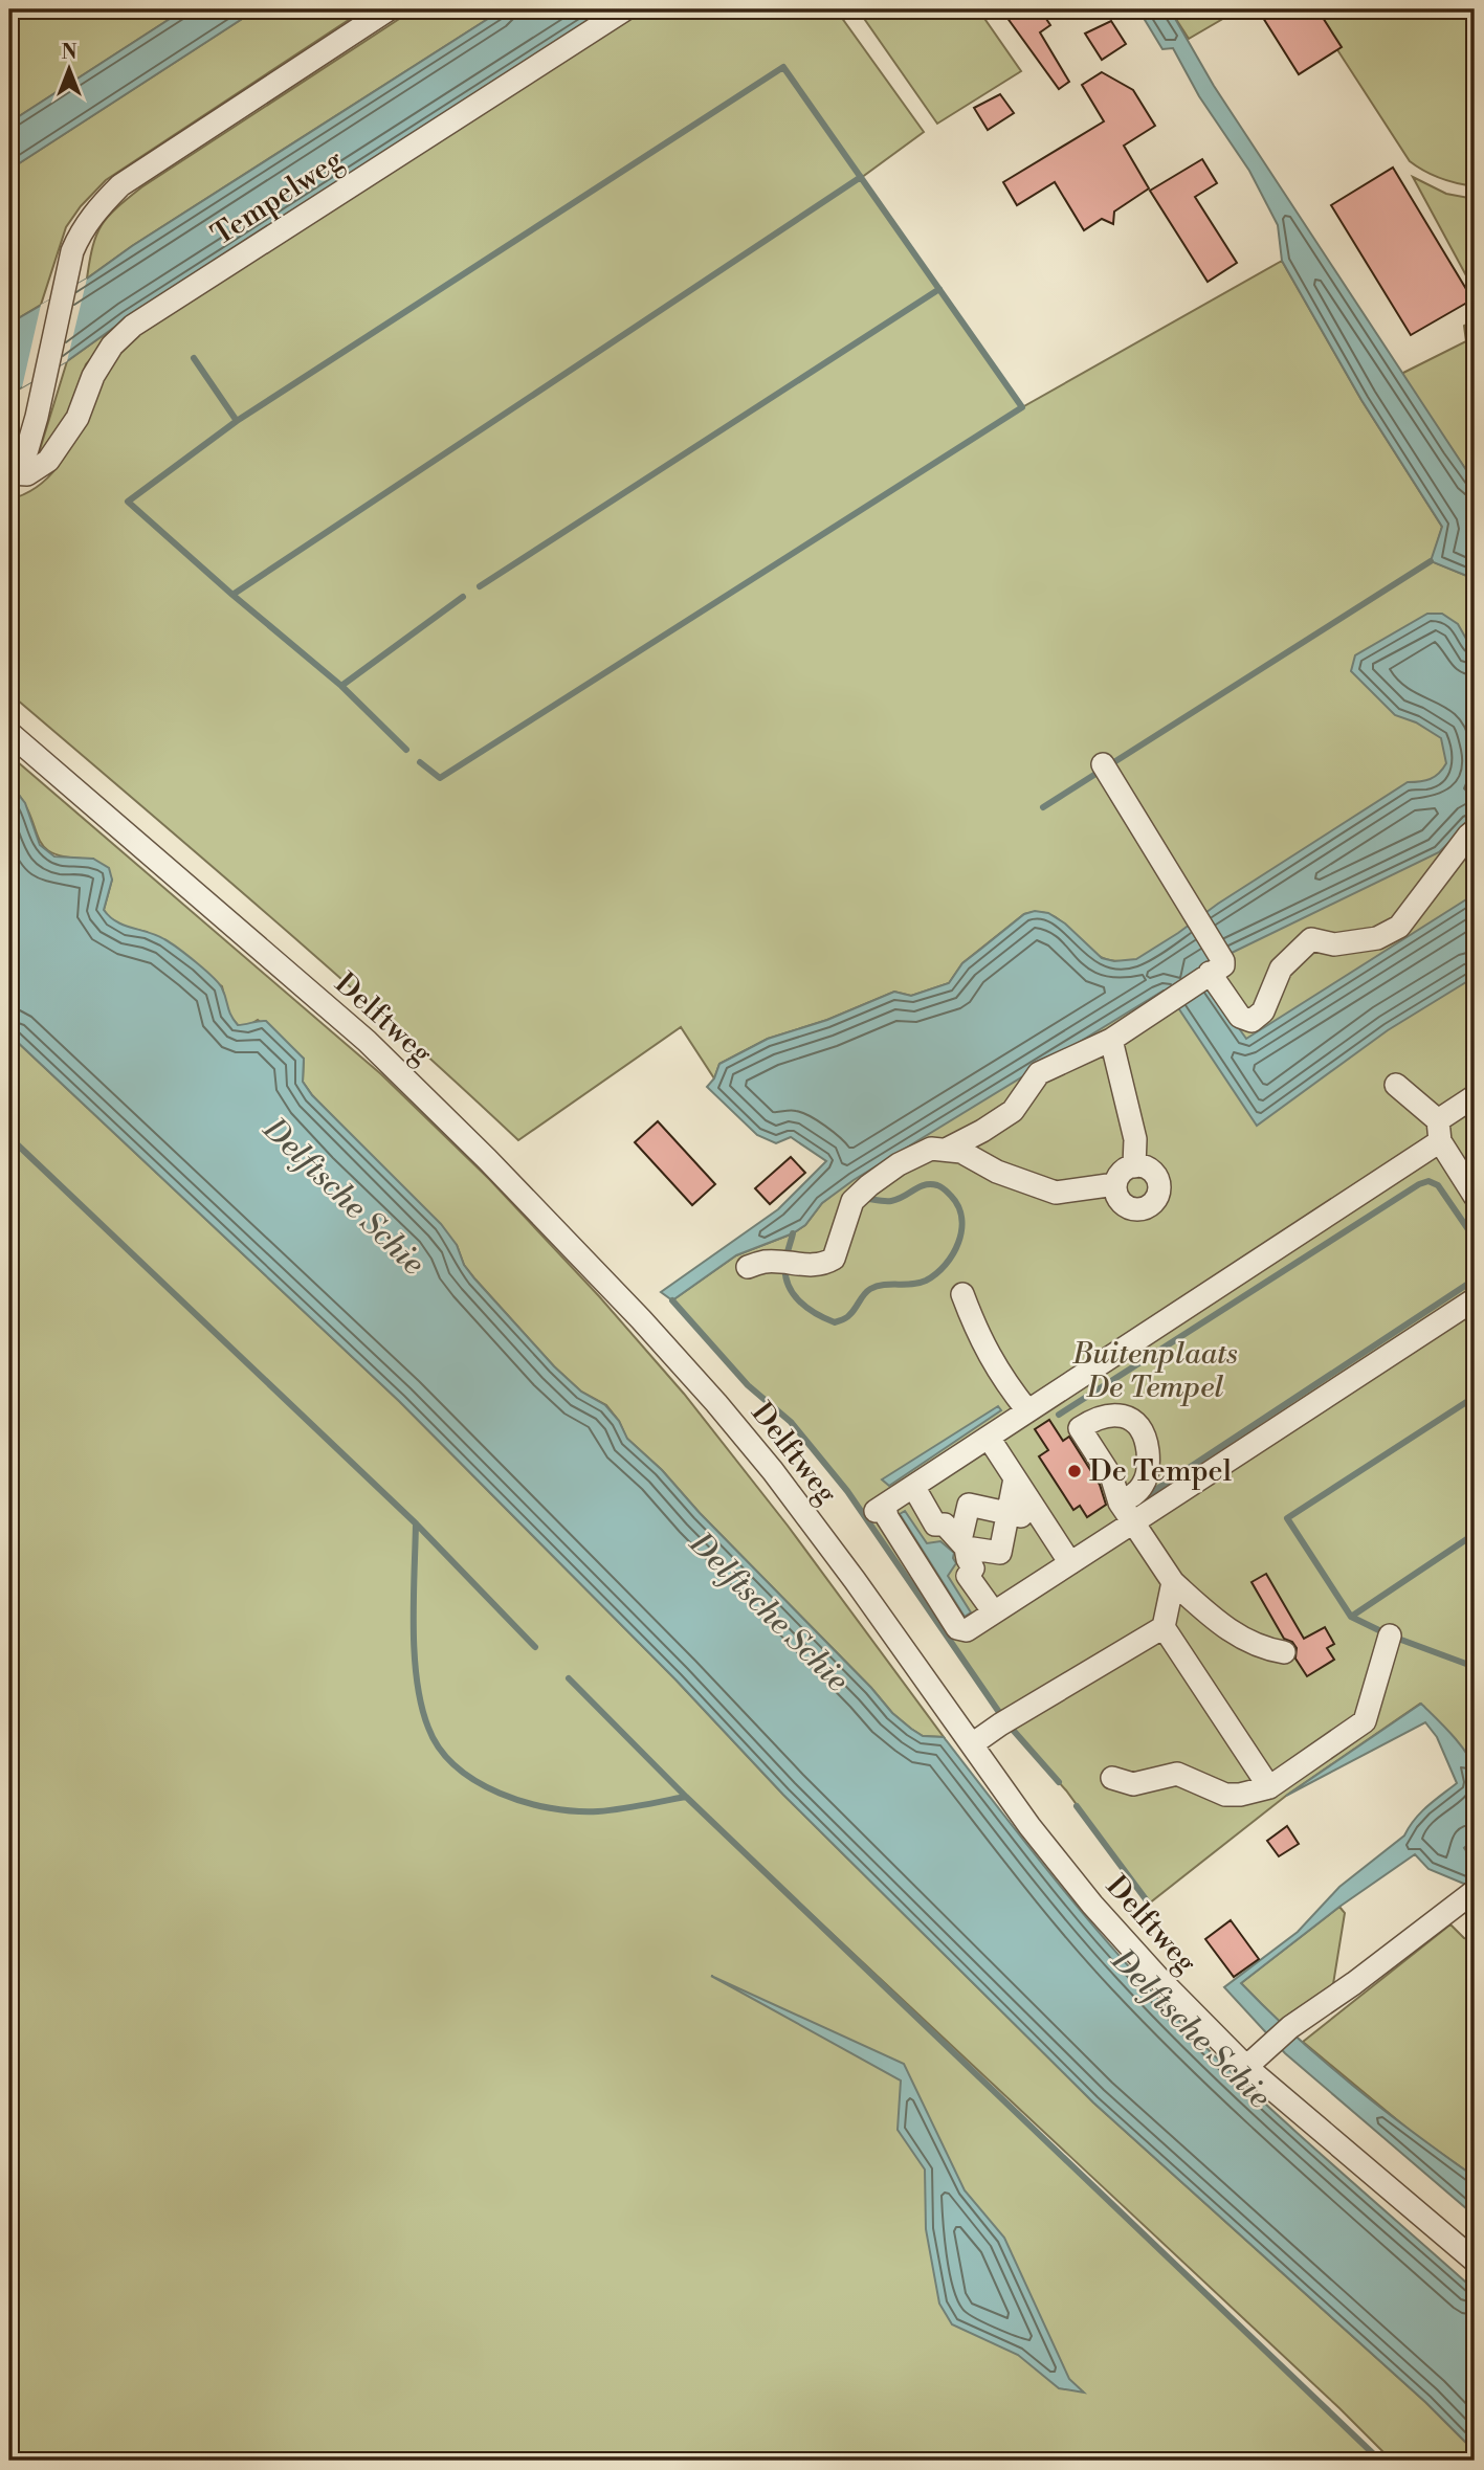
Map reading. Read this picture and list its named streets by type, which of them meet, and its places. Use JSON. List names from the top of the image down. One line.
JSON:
{"streets":{"street":["Tempelweg","Delftweg"]},"water":["Delftsche Schie"],"parks":["Buitenplaats De Tempel"],"places":["De Tempel"],"north":"top"}
